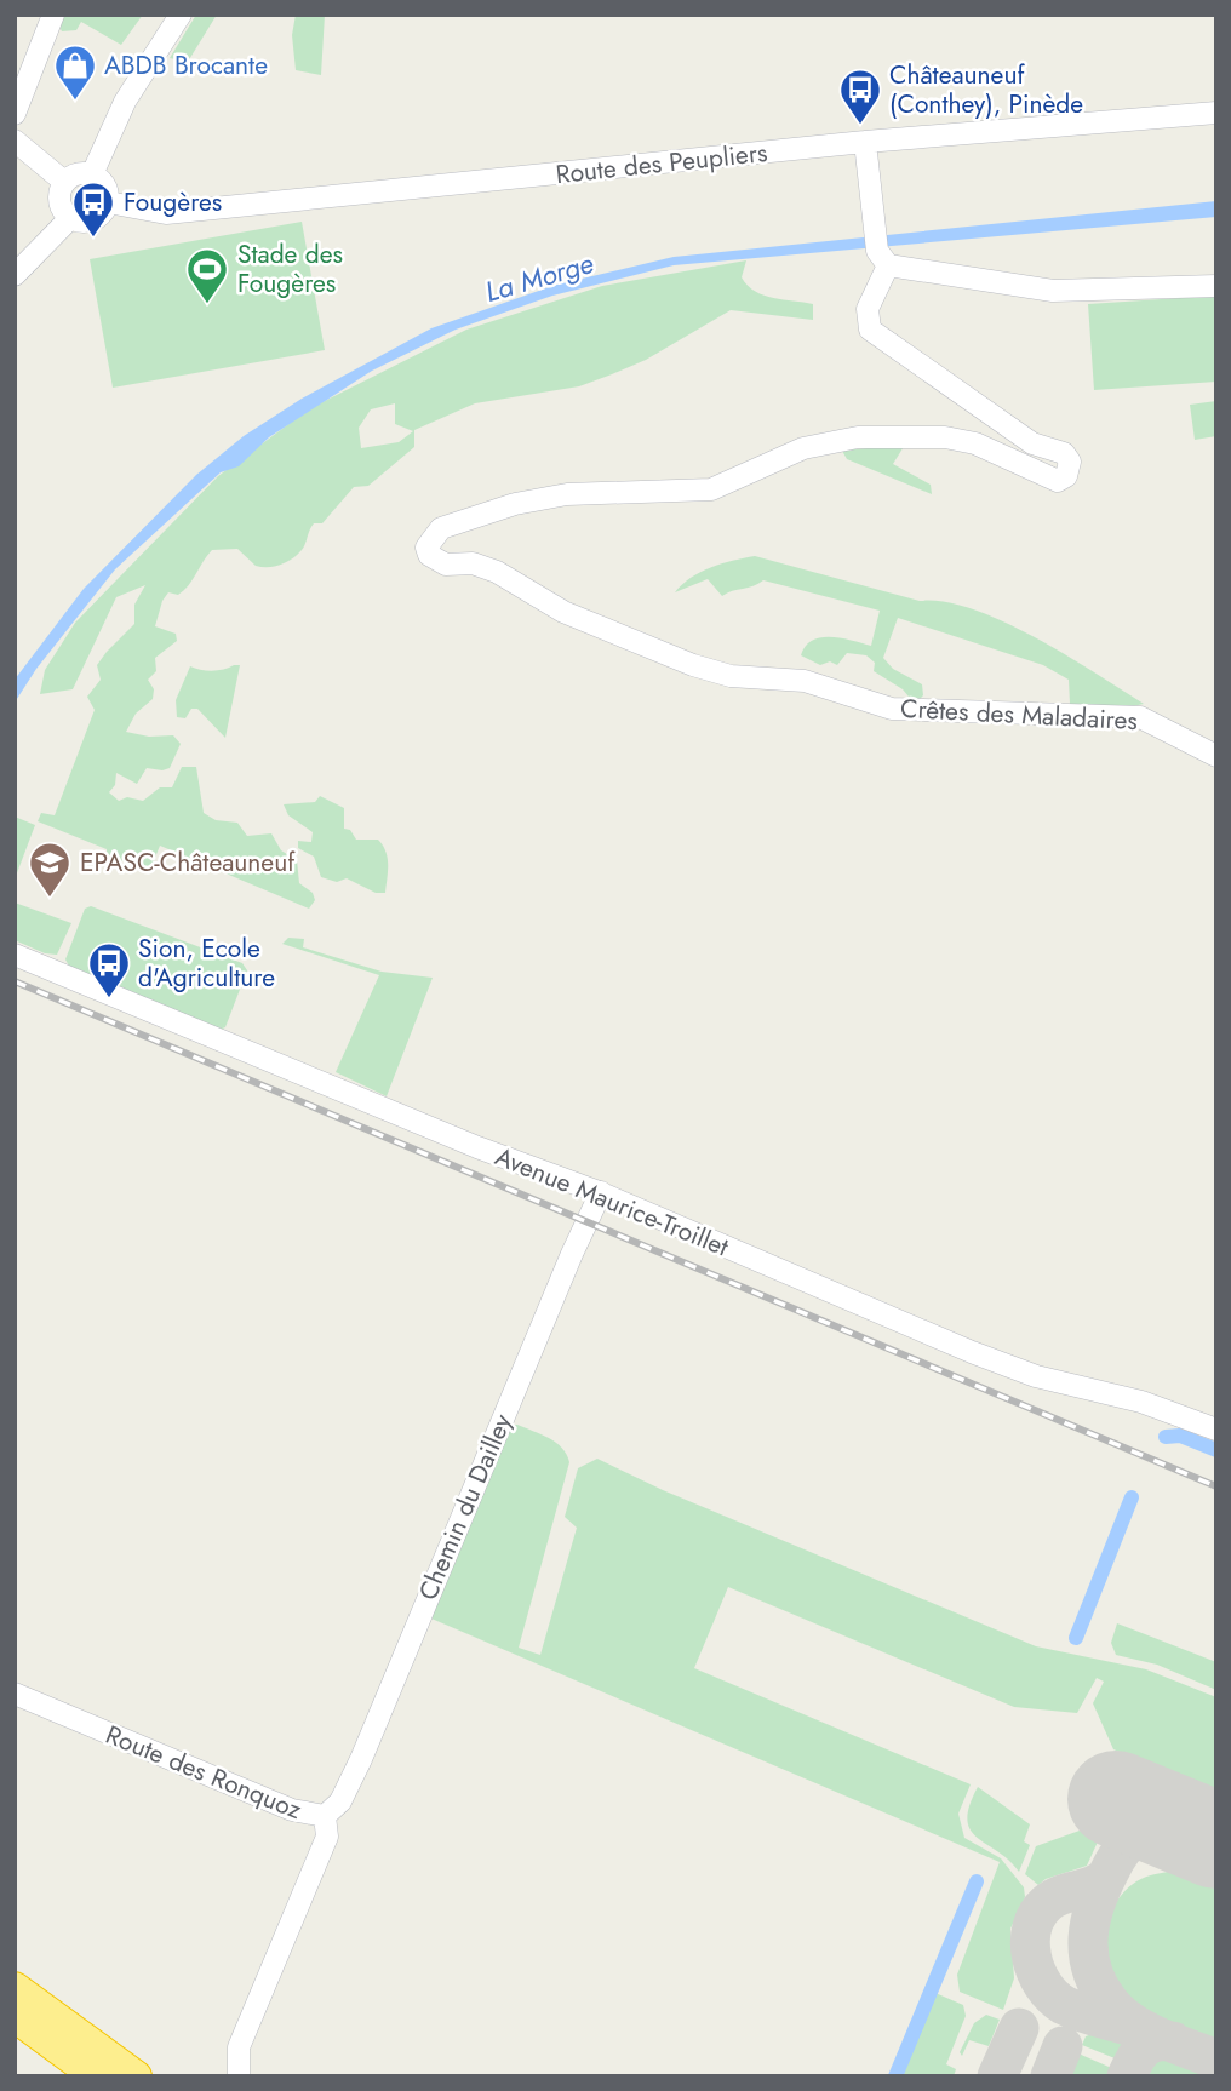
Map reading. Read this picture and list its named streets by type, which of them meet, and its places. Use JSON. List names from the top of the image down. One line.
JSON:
{"streets":{"street":["Route des Peupliers","Crêtes des Maladaires","Avenue Maurice-Troillet","Chemin du Dailley","Route des Ronquoz"]},"crossings":[["Avenue Maurice-Troillet","Chemin du Dailley"],["Chemin du Dailley","Route des Ronquoz"]],"water":["La Morge"],"places":{"shop":["ABDB Brocante"],"bus stop":["Châteauneuf (Conthey), Pinède","Fougères","Sion, Ecole d'Agriculture"],"sports":["Stade des Fougères"],"school or university":["EPASC-Châteauneuf"]}}
